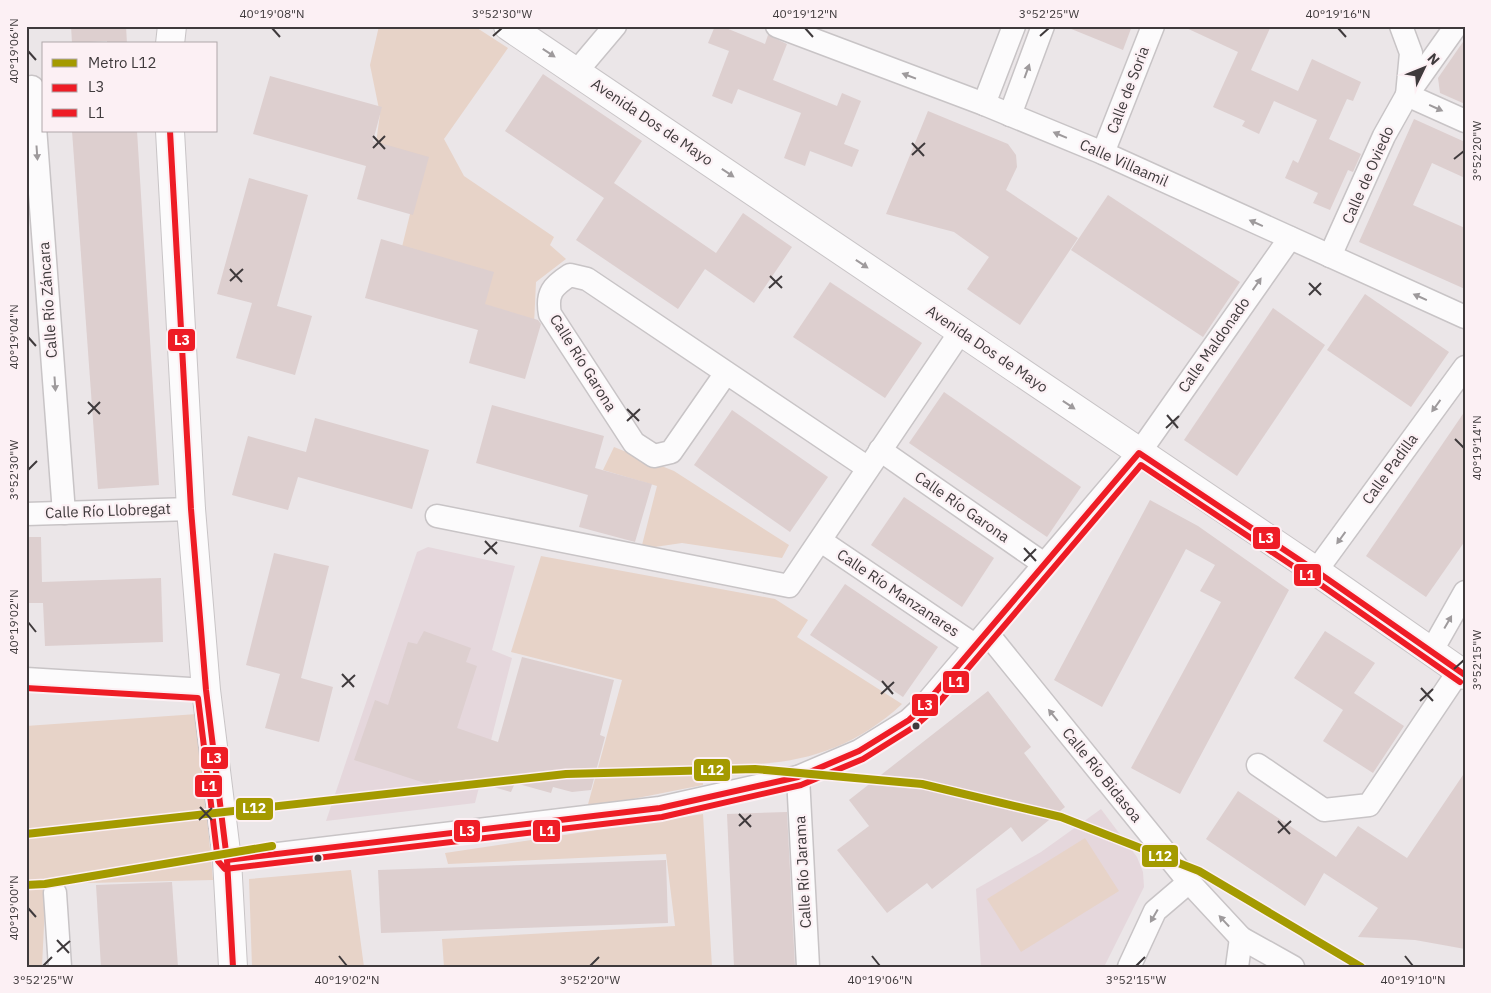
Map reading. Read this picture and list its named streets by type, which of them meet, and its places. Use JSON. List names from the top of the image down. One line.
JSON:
{"streets":{"street":["Calle de Soria","Avenida Dos de Mayo","Calle Villaamil","Calle de Oviedo","Calle Río Záncara","Calle Maldonado","Calle Río Garona","Calle Padilla","Calle Río Llobregat","Calle Río Manzanares","Calle Río Bidasoa","Calle Río Jarama"]},"crossings":[["Calle de Soria","Calle Villaamil"],["Avenida Dos de Mayo","Calle Maldonado"],["Avenida Dos de Mayo","Calle Padilla"],["Calle Villaamil","Calle de Oviedo"],["Calle Villaamil","Calle Maldonado"],["Calle Río Záncara","Calle Río Llobregat"],["Calle Maldonado","Calle Río Garona"],["Calle Maldonado","Calle Río Manzanares"],["Calle Maldonado","Calle Río Bidasoa"],["Calle Maldonado","Calle Río Jarama"],["Calle Río Manzanares","Calle Río Bidasoa"]],"one_way":["Avenida Dos de Mayo","Calle Villaamil","Calle Padilla","Calle Río Bidasoa"],"lines":["transit line L3","transit line L1","metro line L12"],"legend":["Metro L12","L3","L1"],"north":"top right","coordinates":["40°19'08\"N","3°52'30\"W","40°19'12\"N","3°52'25\"W","40°19'16\"N","40°19'06\"N","3°52'20\"W","40°19'04\"N","40°19'14\"N","40°19'02\"N","3°52'15\"W","40°19'00\"N","40°19'10\"N"]}
